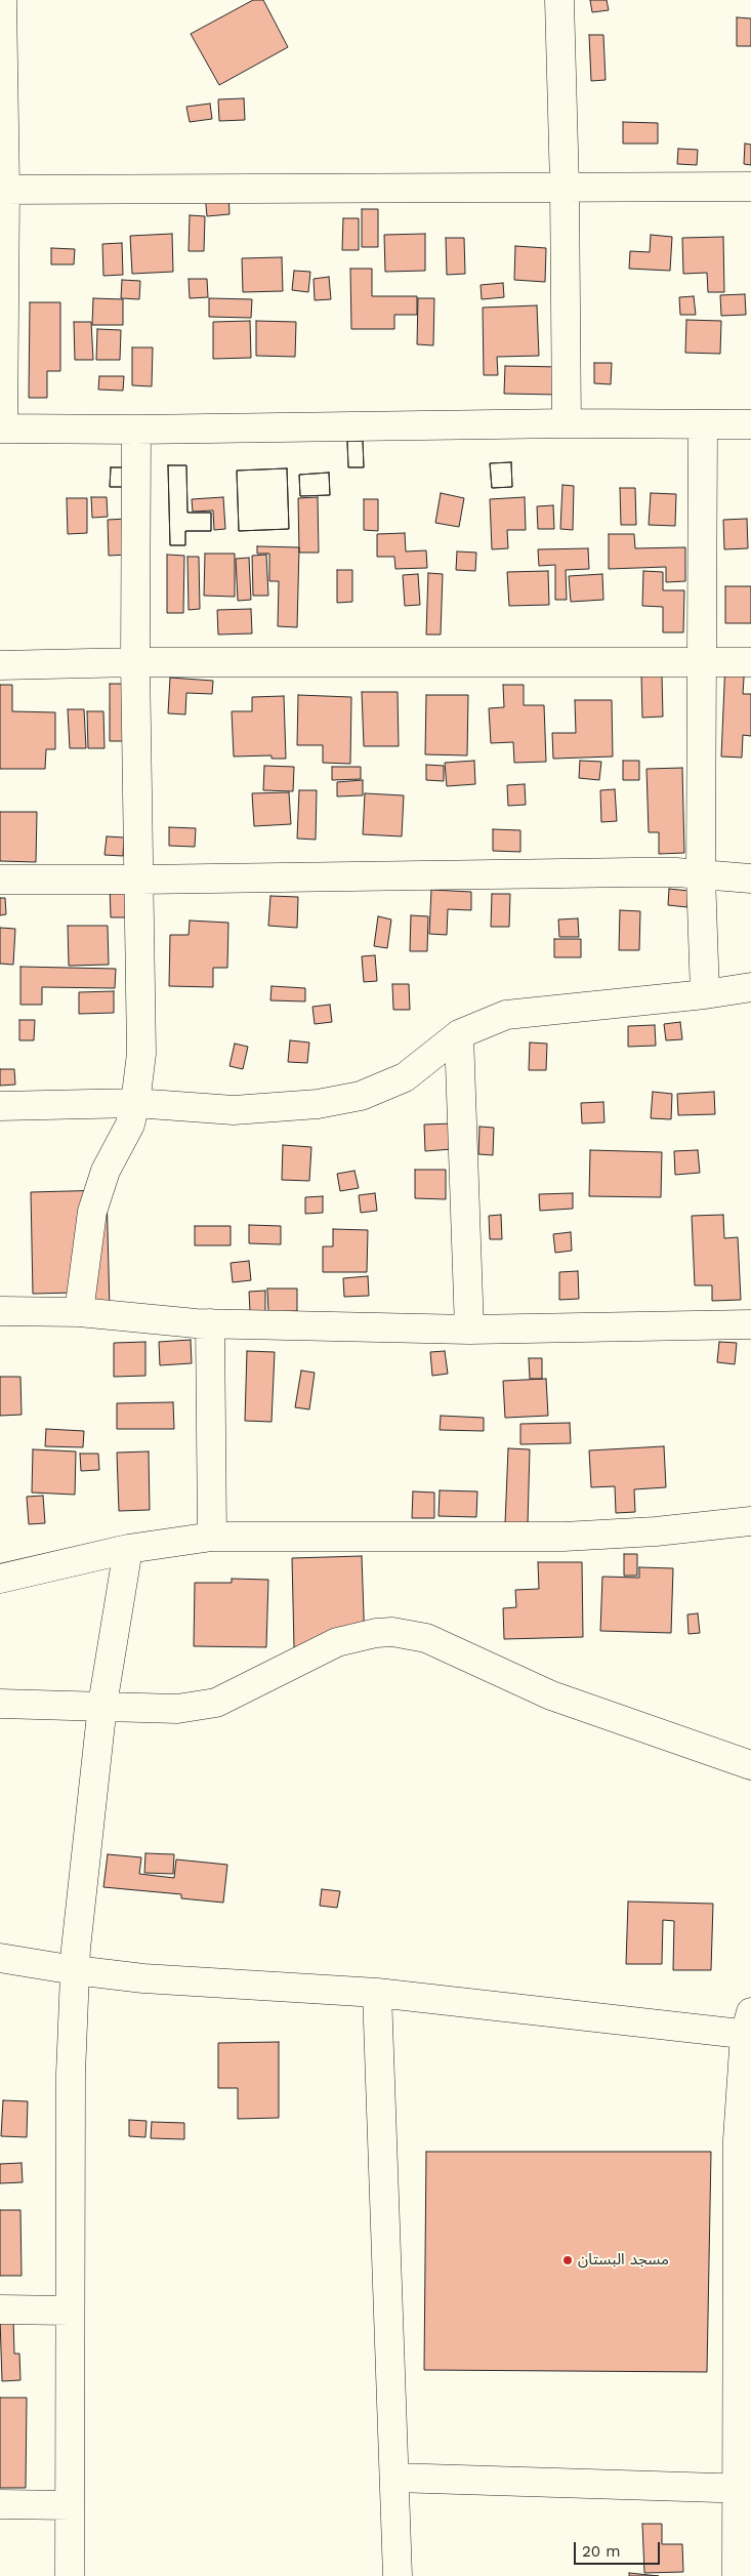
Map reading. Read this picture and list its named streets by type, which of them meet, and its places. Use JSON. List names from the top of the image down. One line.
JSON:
{"places":["مسجد البستان"],"scale_bar":"20 m"}
